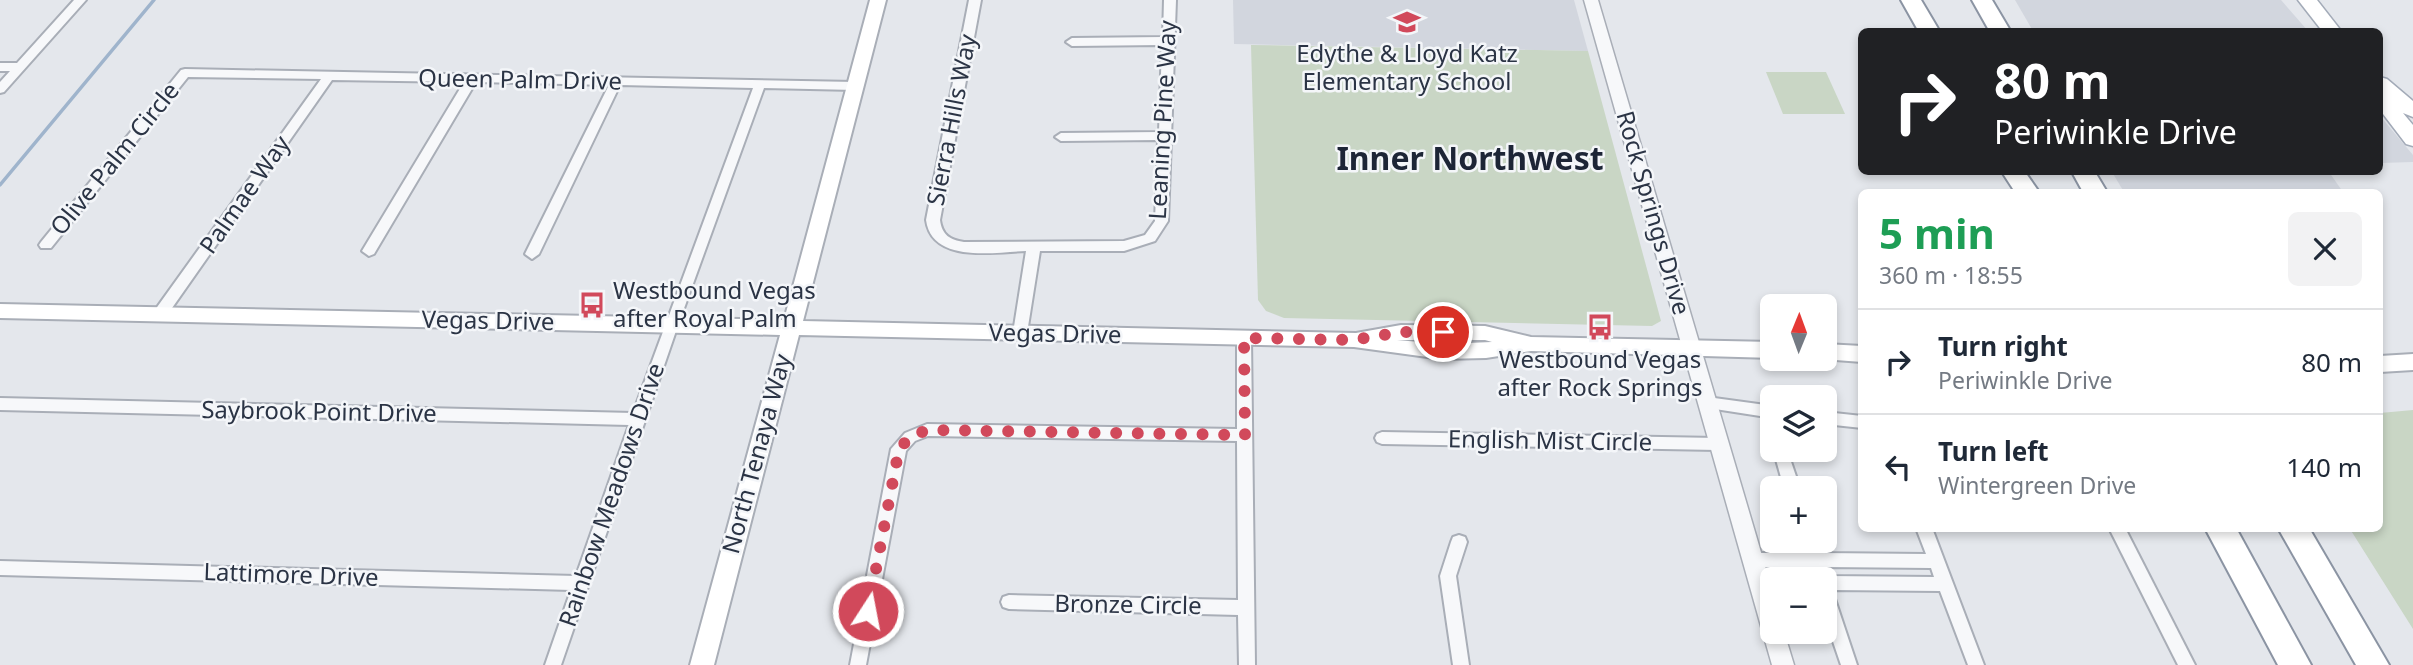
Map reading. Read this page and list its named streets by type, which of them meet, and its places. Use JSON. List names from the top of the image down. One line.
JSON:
{"streets":{"main road":["Vegas Drive","North Tenaya Way"],"street":["Queen Palm Drive","Sierra Hills Way","Leaning Pine Way","Olive Palm Circle","Palmae Way","Rock Springs Drive","Saybrook Point Drive","English Mist Circle","Rainbow Meadows Drive","Lattimore Drive","Bronze Circle"]},"crossings":[["Queen Palm Drive","Olive Palm Circle"],["Queen Palm Drive","Palmae Way"],["Queen Palm Drive","North Tenaya Way"],["Queen Palm Drive","Rainbow Meadows Drive"],["Sierra Hills Way","Leaning Pine Way"],["Palmae Way","Vegas Drive"],["Rock Springs Drive","Vegas Drive"],["Rock Springs Drive","English Mist Circle"],["Vegas Drive","North Tenaya Way"],["Vegas Drive","Rainbow Meadows Drive"],["Saybrook Point Drive","Rainbow Meadows Drive"],["Rainbow Meadows Drive","Lattimore Drive"]],"districts":["Inner Northwest"],"places":{"school or university":["Edythe & Lloyd Katz Elementary School"],"bus stop":["Westbound Vegas after Royal Palm","Westbound Vegas after Rock Springs"]},"north":"top","page":{"turn":["80 m","Periwinkle Drive"],"heading":["5 min","360 m · 18:55"],"map_buttons":["+","−"],"list":[{"name":"Turn right","note":"Periwinkle Drive","value":"80 m"},{"name":"Turn left","note":"Wintergreen Drive","value":"140 m"}]}}
